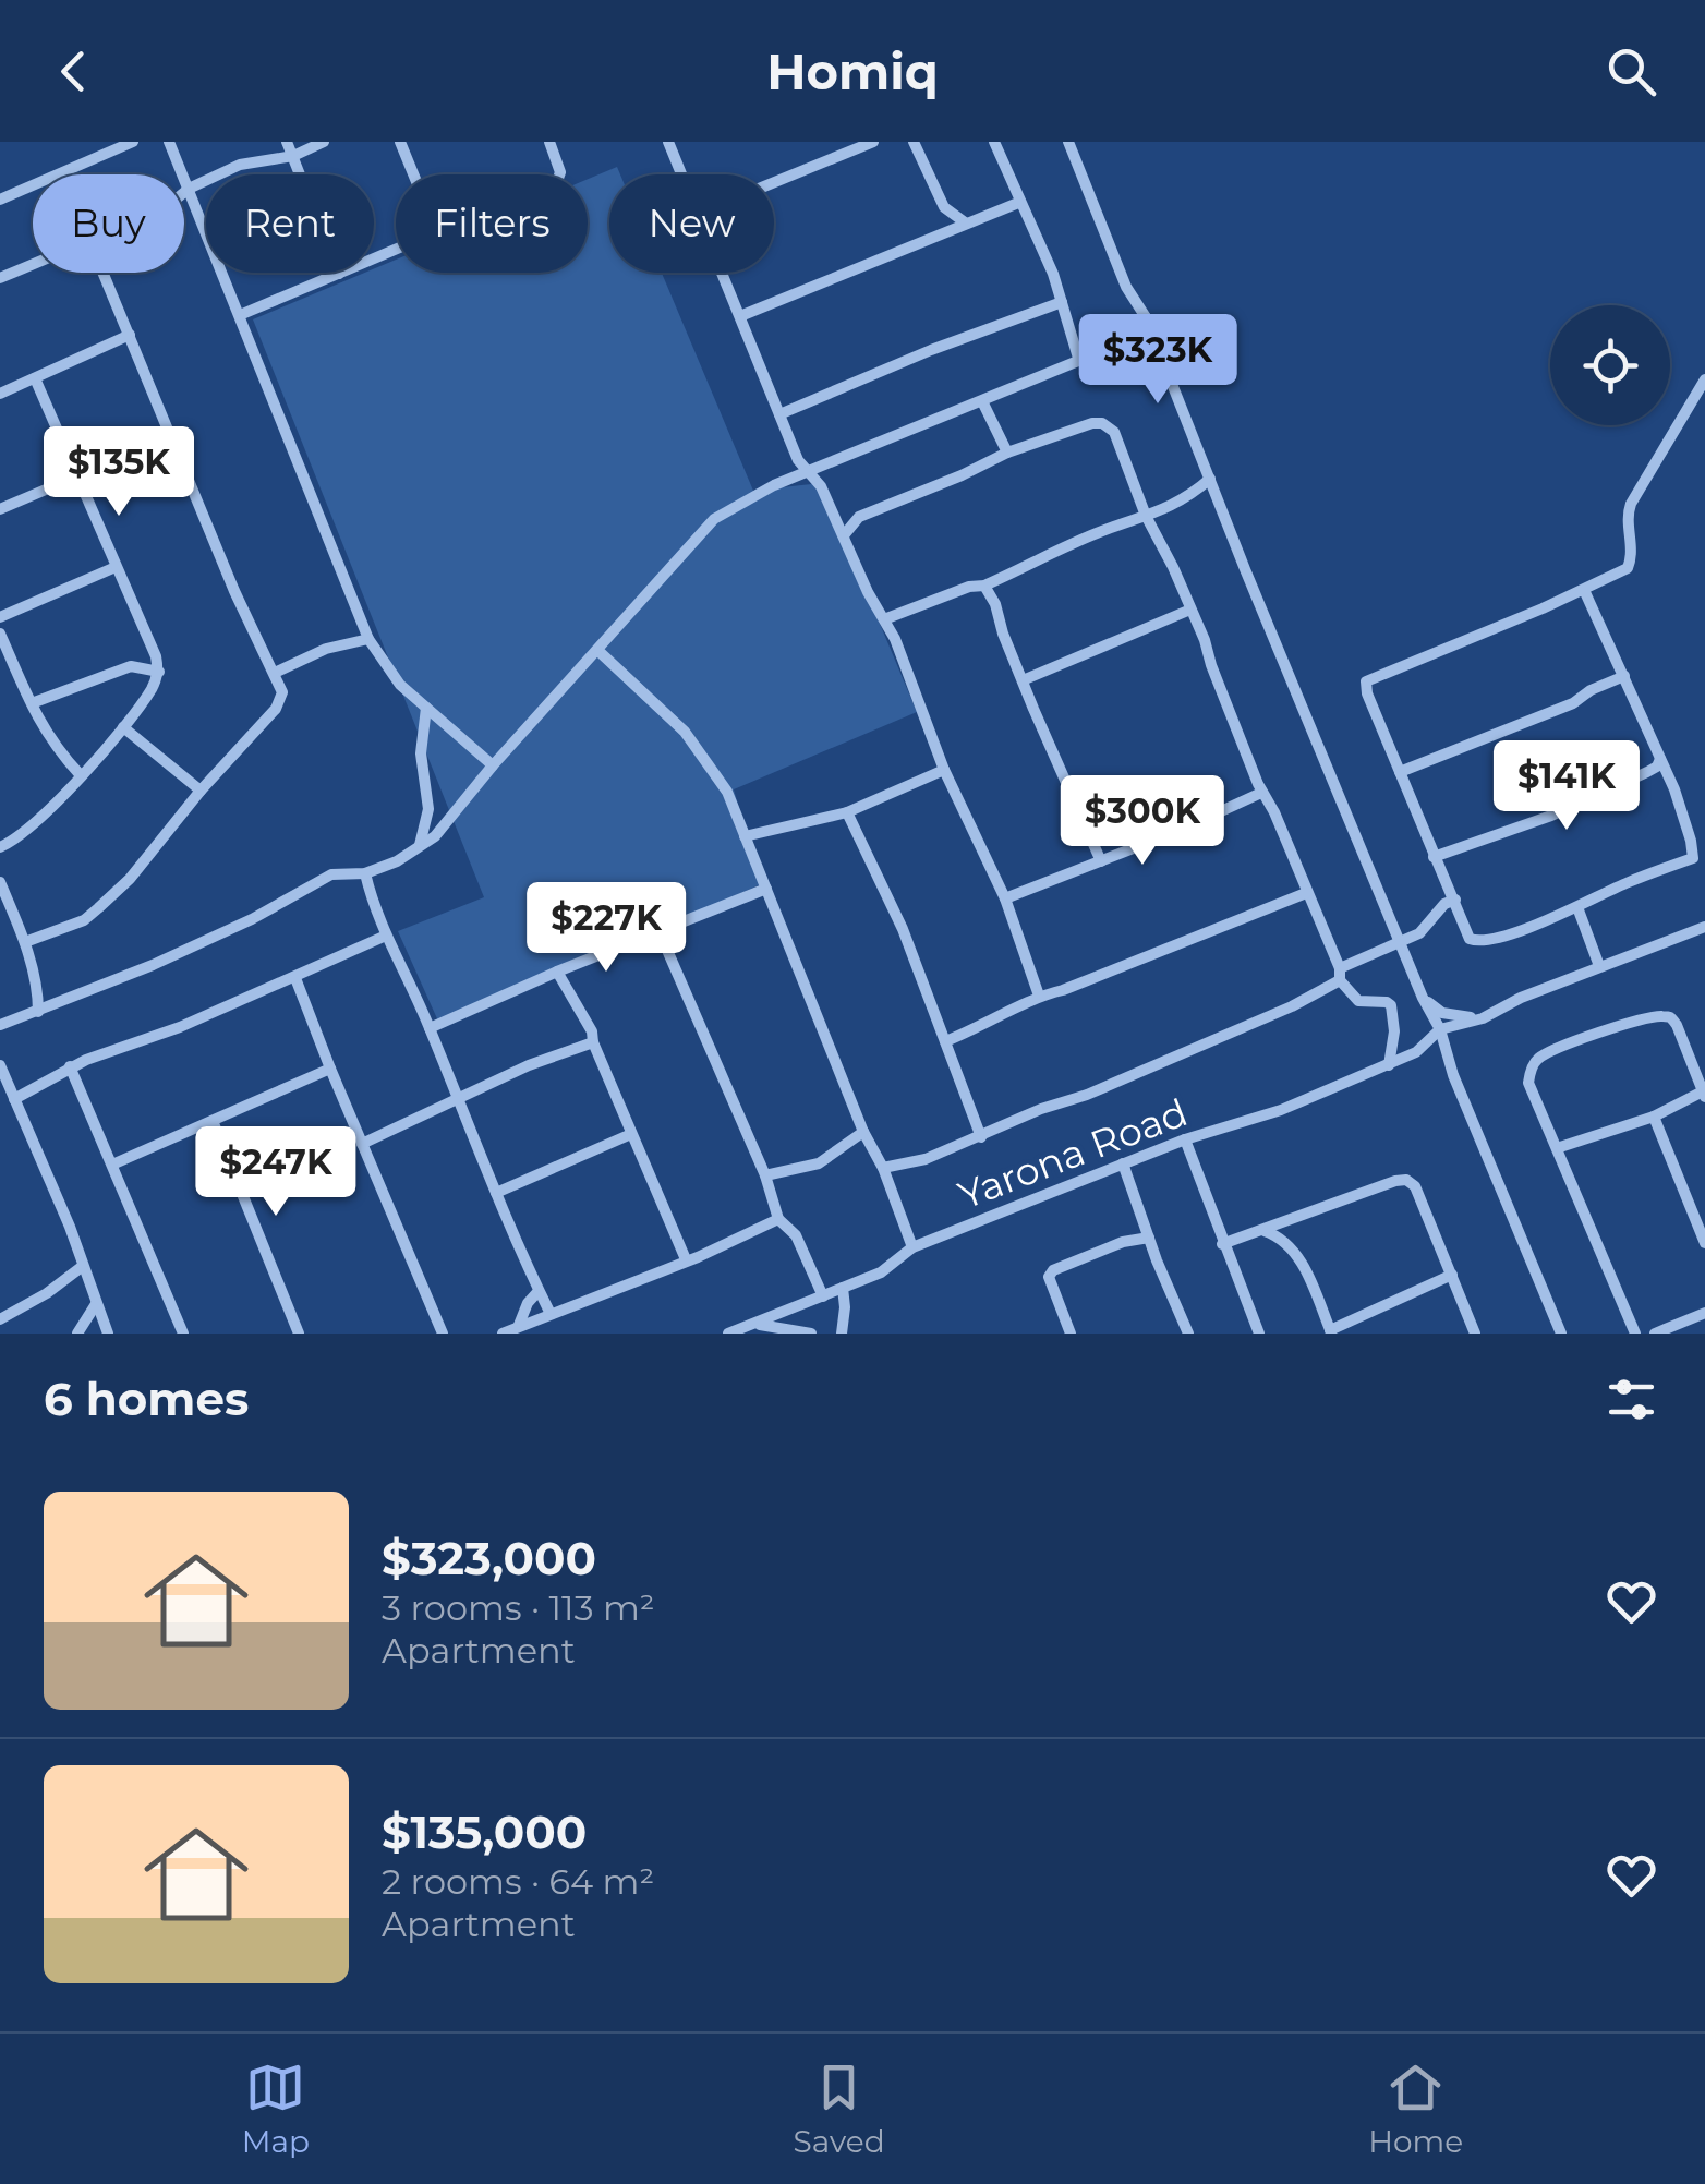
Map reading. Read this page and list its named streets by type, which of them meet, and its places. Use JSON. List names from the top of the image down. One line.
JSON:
{"streets":{"street":["Yarona Road"]},"page":{"header":"Homiq","chip":["Buy","Rent","Filters","New"],"price":["$323K","$135K","$141K","$300K","$227K","$247K"],"heading":"6 homes","list":[{"name":"$323,000","note":"3 rooms · 113 m² · Apartment"},{"name":"$135,000","note":"2 rooms · 64 m² · Apartment"}],"tabs":["Map","Saved","Home"]}}
